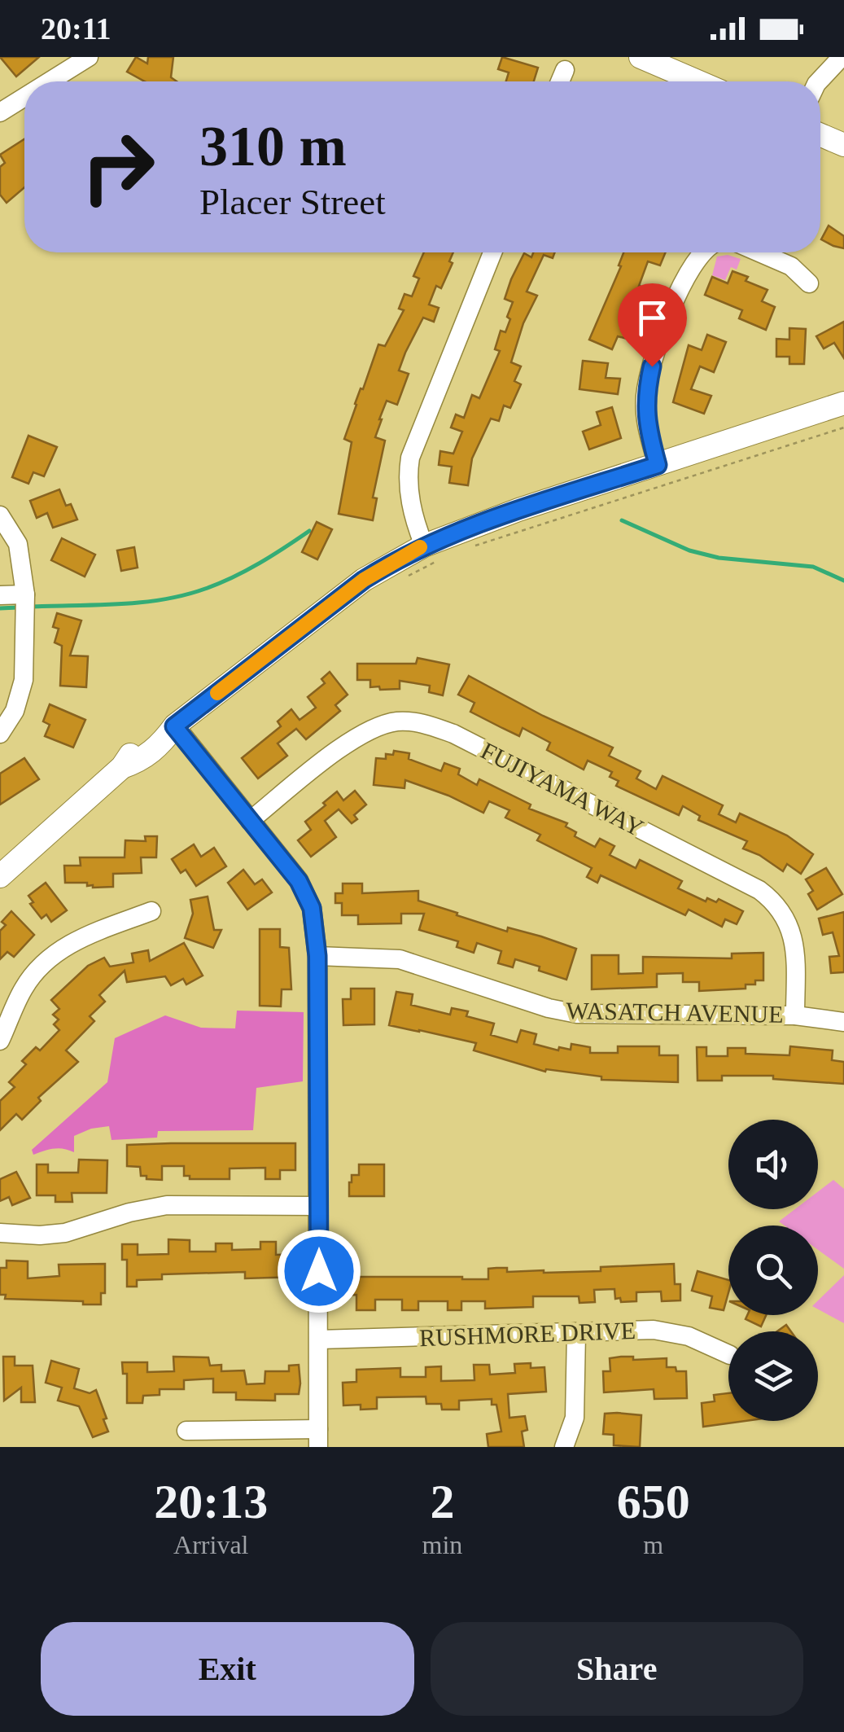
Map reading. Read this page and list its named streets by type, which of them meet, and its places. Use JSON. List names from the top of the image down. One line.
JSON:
{"streets":{"street":["FUJIYAMA WAY","WASATCH AVENUE","RUSHMORE DRIVE"]},"crossings":[["FUJIYAMA WAY","WASATCH AVENUE"]],"page":{"status":"20:11","turn":["310 m","Placer Street"],"eta":["20:13","Arrival","2","min","650","m"],"buttons":["Exit","Share"]}}
